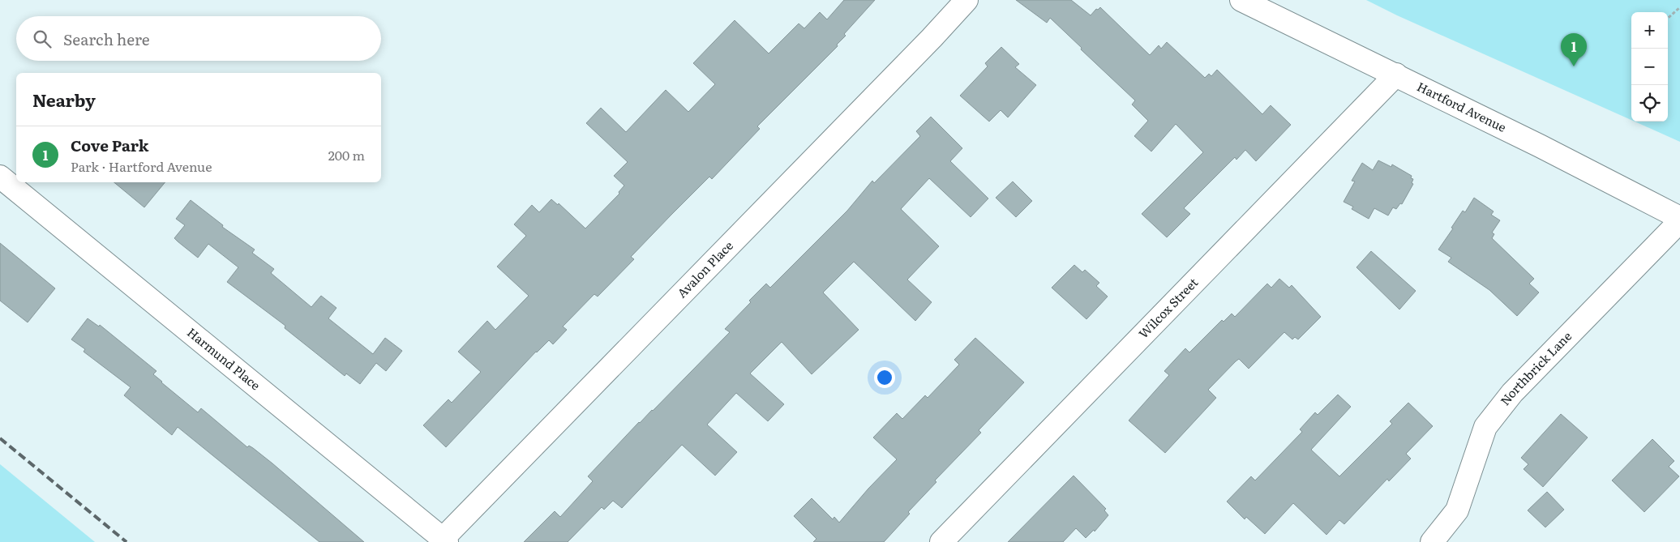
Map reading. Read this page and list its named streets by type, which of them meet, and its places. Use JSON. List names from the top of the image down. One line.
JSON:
{"streets":{"street":["Hartford Avenue","Avalon Place","Wilcox Street","Harmund Place","Northbrick Lane"]},"crossings":[["Hartford Avenue","Wilcox Street"],["Hartford Avenue","Northbrick Lane"],["Avalon Place","Harmund Place"]],"page":{"map_buttons":["+","−"],"search":"Search here","pins":"1","heading":"Nearby","list":[{"mark":"1","name":"Cove Park","note":"Park · Hartford Avenue","value":"200 m"}]}}
